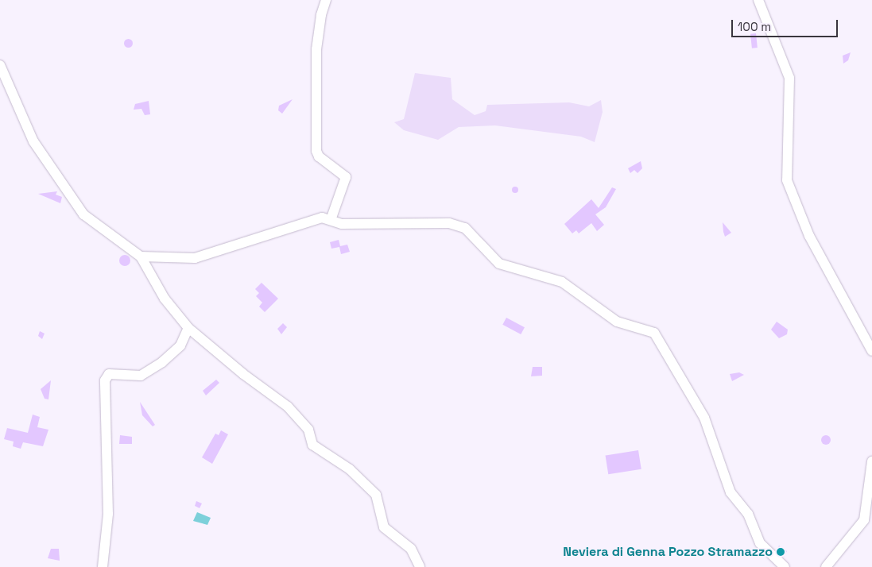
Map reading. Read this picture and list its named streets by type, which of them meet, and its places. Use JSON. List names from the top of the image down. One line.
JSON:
{"places":["Neviera di Genna Pozzo Stramazzo"],"scale_bar":"100 m"}
